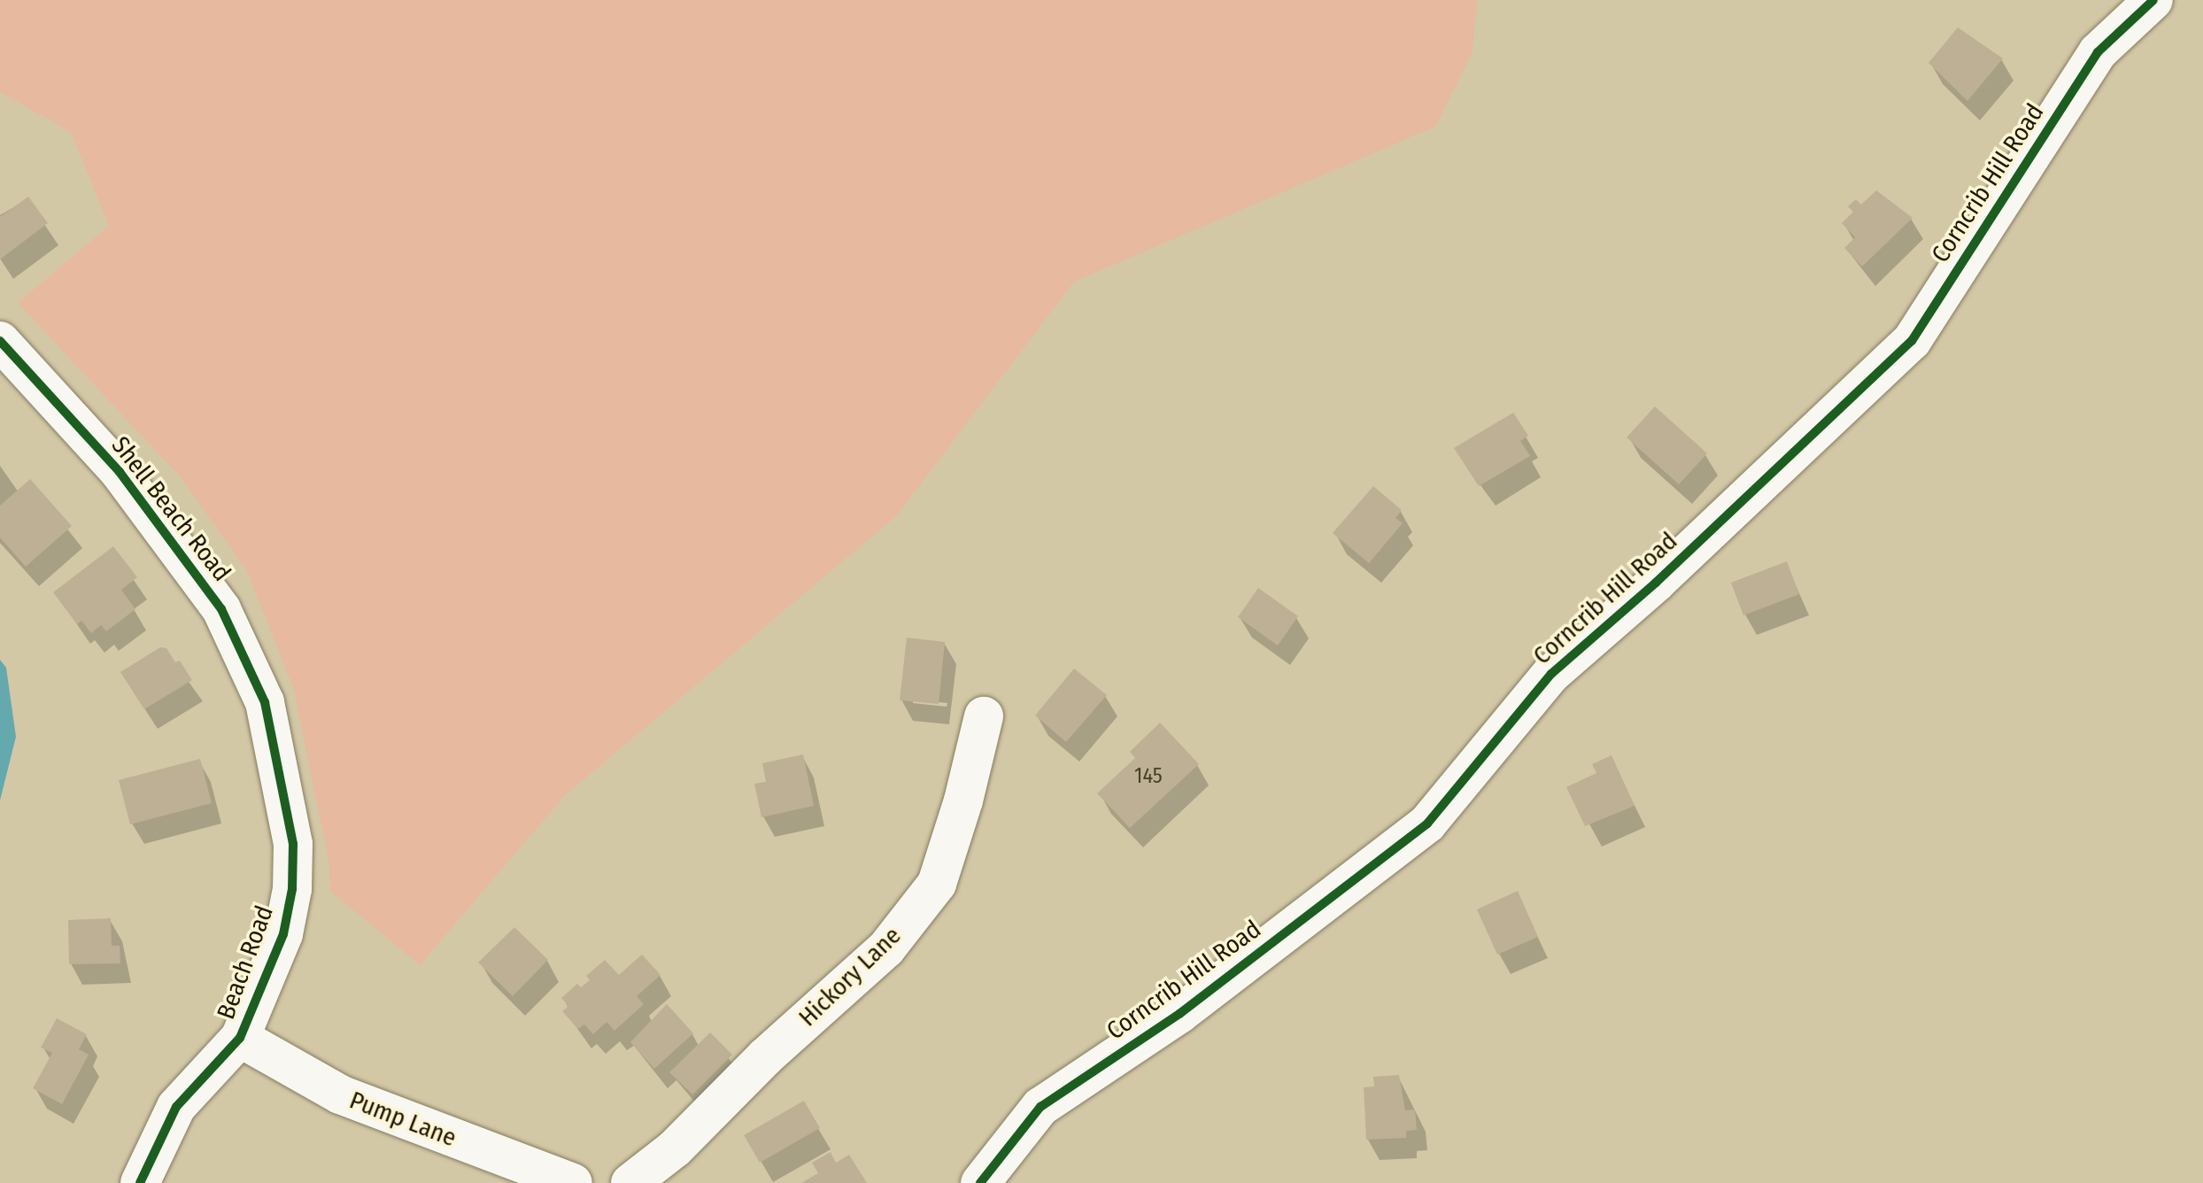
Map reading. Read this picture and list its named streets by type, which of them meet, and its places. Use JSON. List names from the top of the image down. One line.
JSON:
{"streets":{"street":["Corncrib Hill Road","Shell Beach Road","Beach Road","Hickory Lane","Pump Lane"]},"crossings":[["Shell Beach Road","Beach Road"],["Beach Road","Pump Lane"]],"house_numbers":["145"]}
